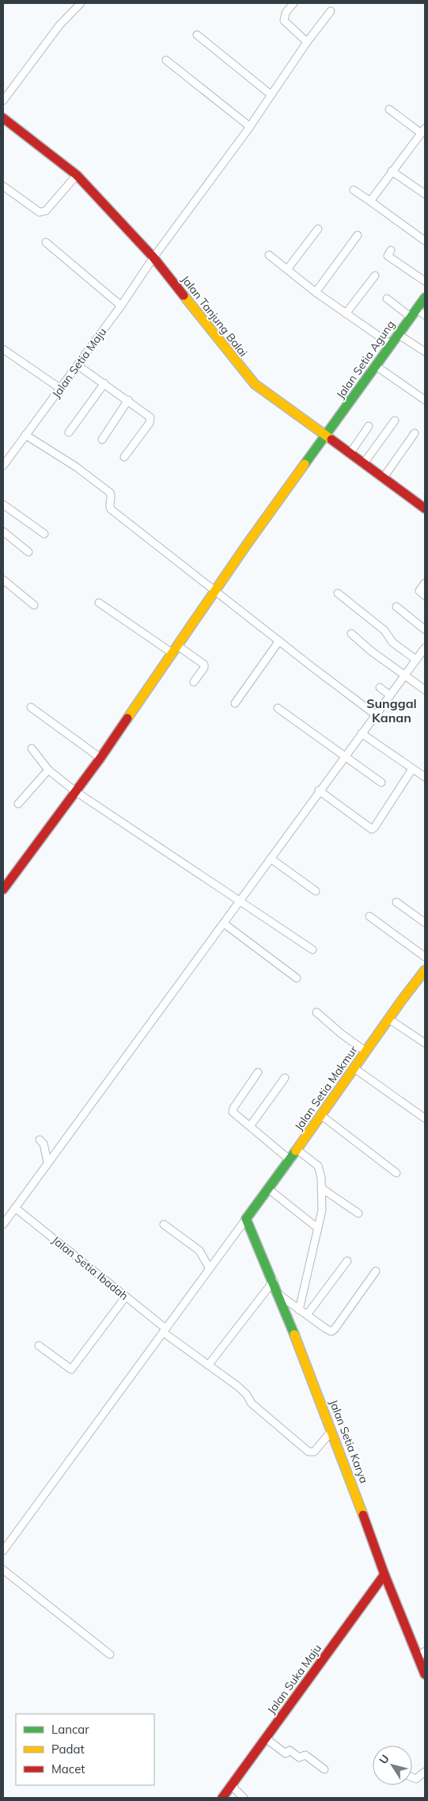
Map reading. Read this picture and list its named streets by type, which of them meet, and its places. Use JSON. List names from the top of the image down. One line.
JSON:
{"streets":{"street":["Jalan Tanjung Balai","Jalan Setia Agung","Jalan Setia Maju","Jalan Setia Makmur","Jalan Setia Ibadah","Jalan Setia Karya","Jalan Suka Maju"]},"crossings":[["Jalan Tanjung Balai","Jalan Setia Agung"],["Jalan Tanjung Balai","Jalan Setia Maju"],["Jalan Setia Makmur","Jalan Setia Karya"],["Jalan Setia Ibadah","Jalan Setia Karya"],["Jalan Setia Karya","Jalan Suka Maju"]],"districts":["Sunggal Kanan"],"legend":["Lancar","Padat","Macet"],"north":"top left"}
